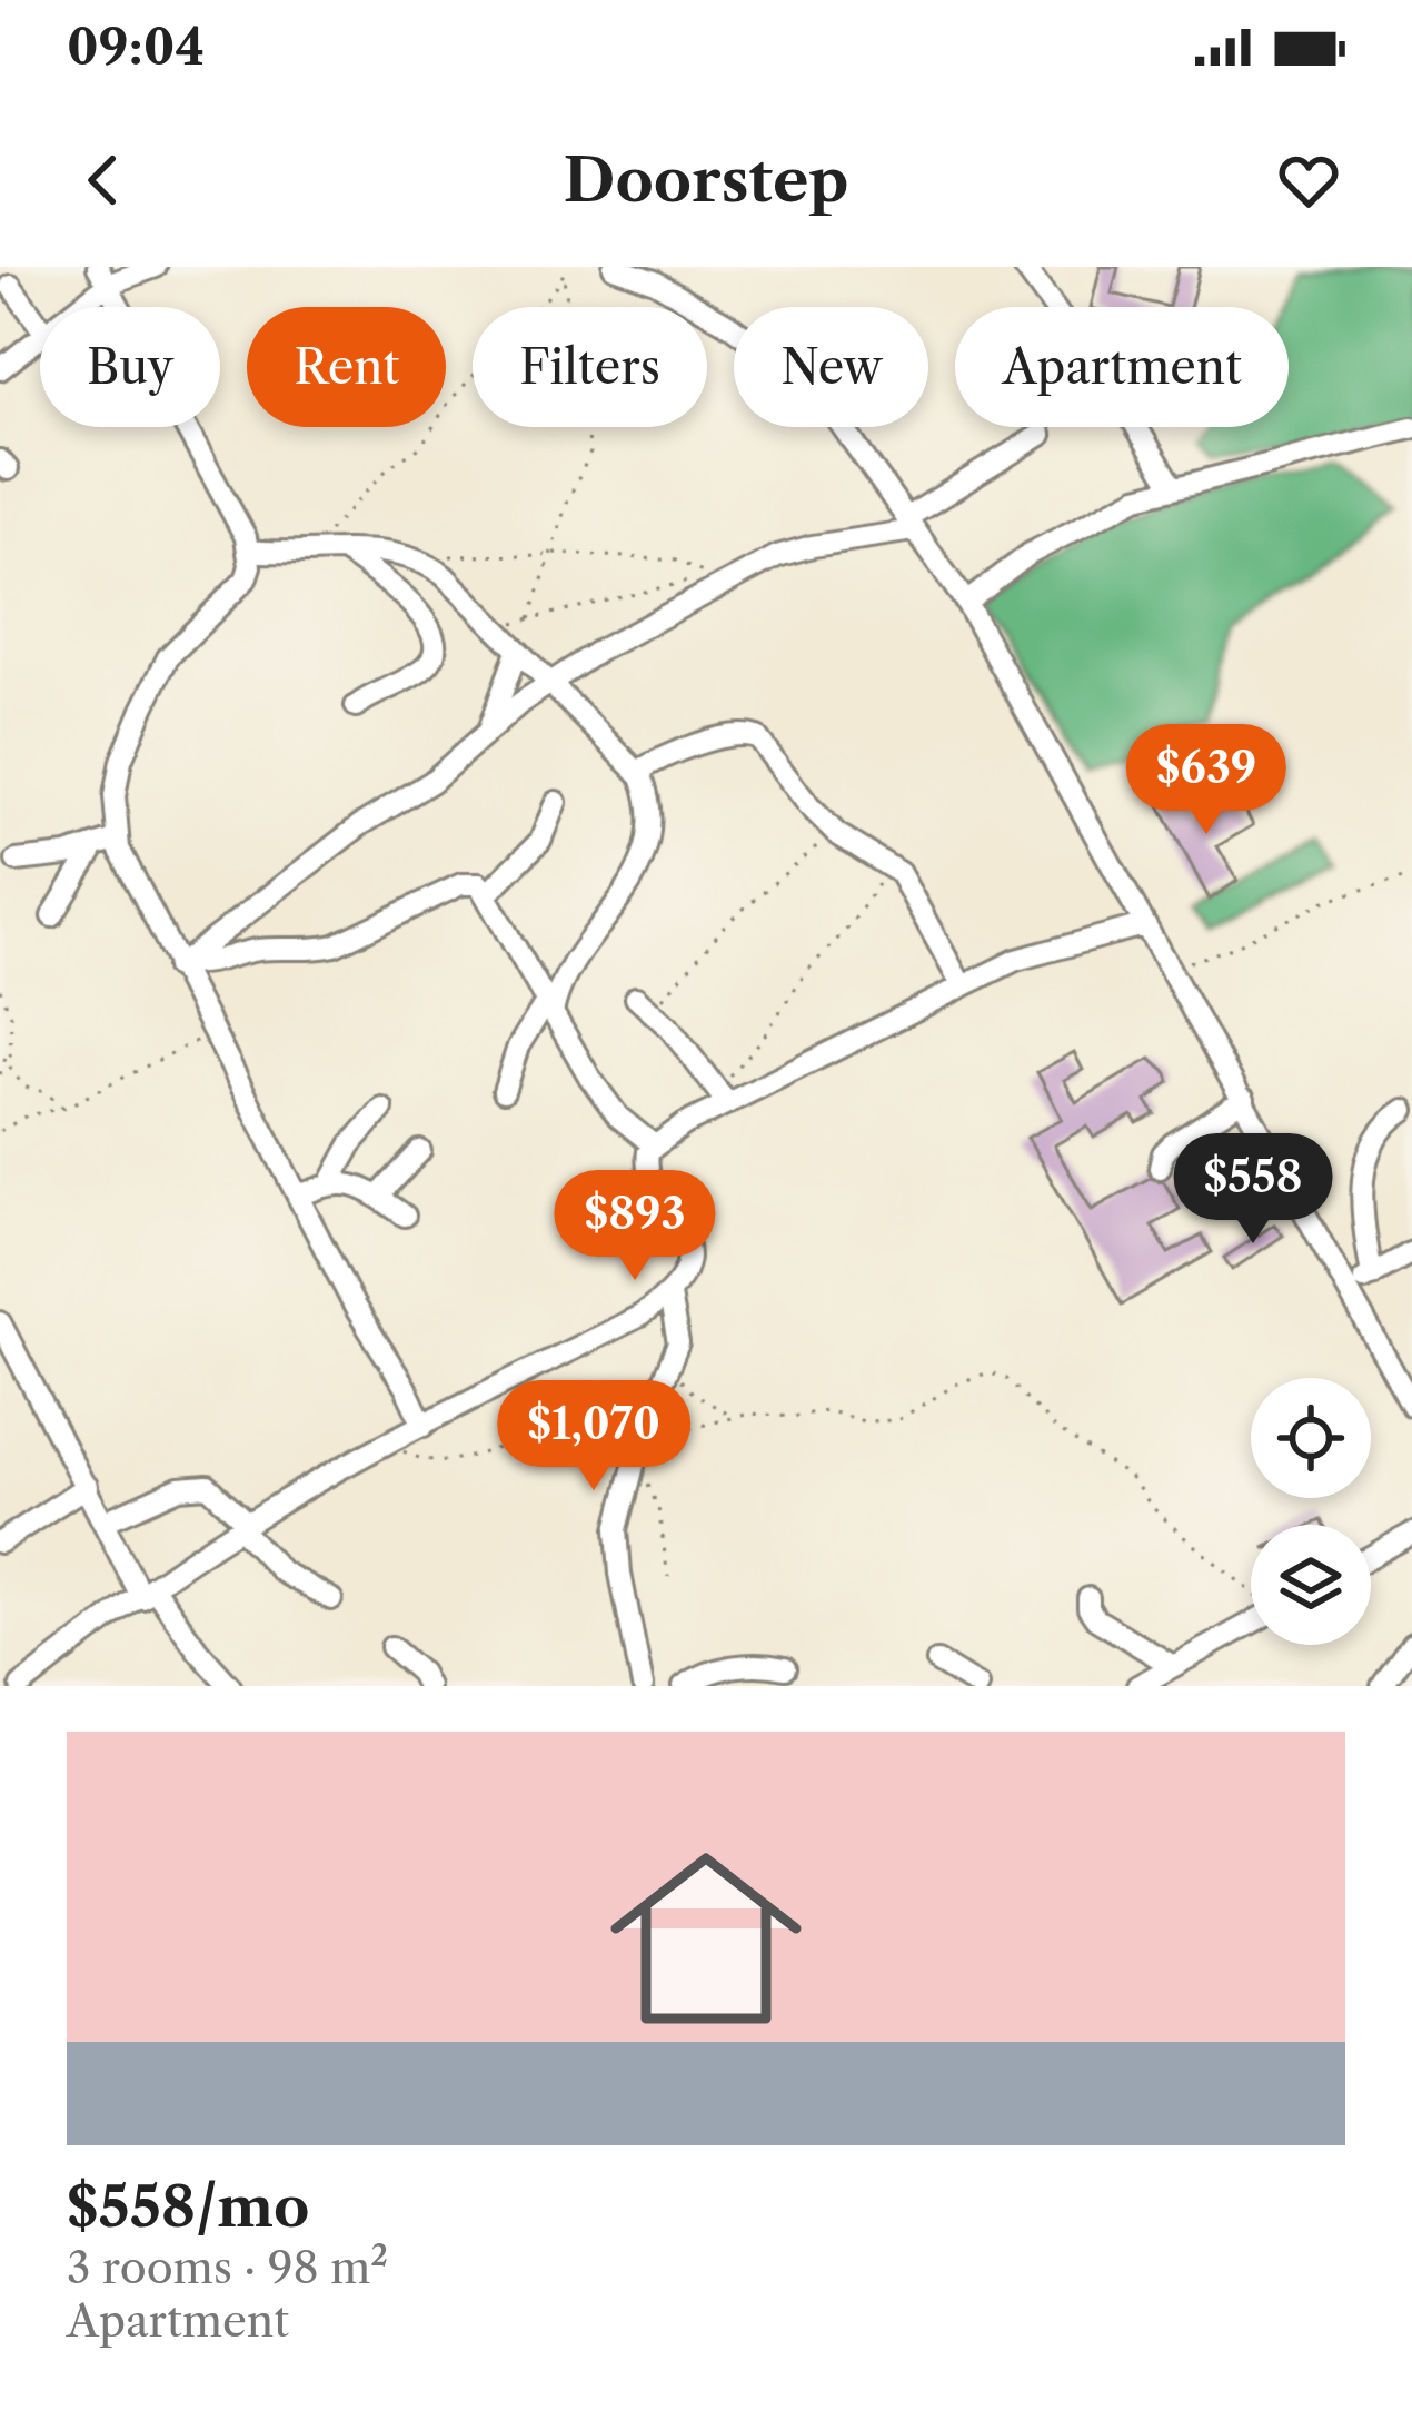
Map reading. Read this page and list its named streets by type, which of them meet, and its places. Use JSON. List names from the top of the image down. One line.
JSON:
{"page":{"status":"09:04","header":"Doorstep","chip":["Buy","Rent","Filters","New","Apartment"],"price":["$639","$558","$893","$1,070"],"list":[{"name":"$558/mo","note":"3 rooms · 98 m² · Apartment"}]}}
